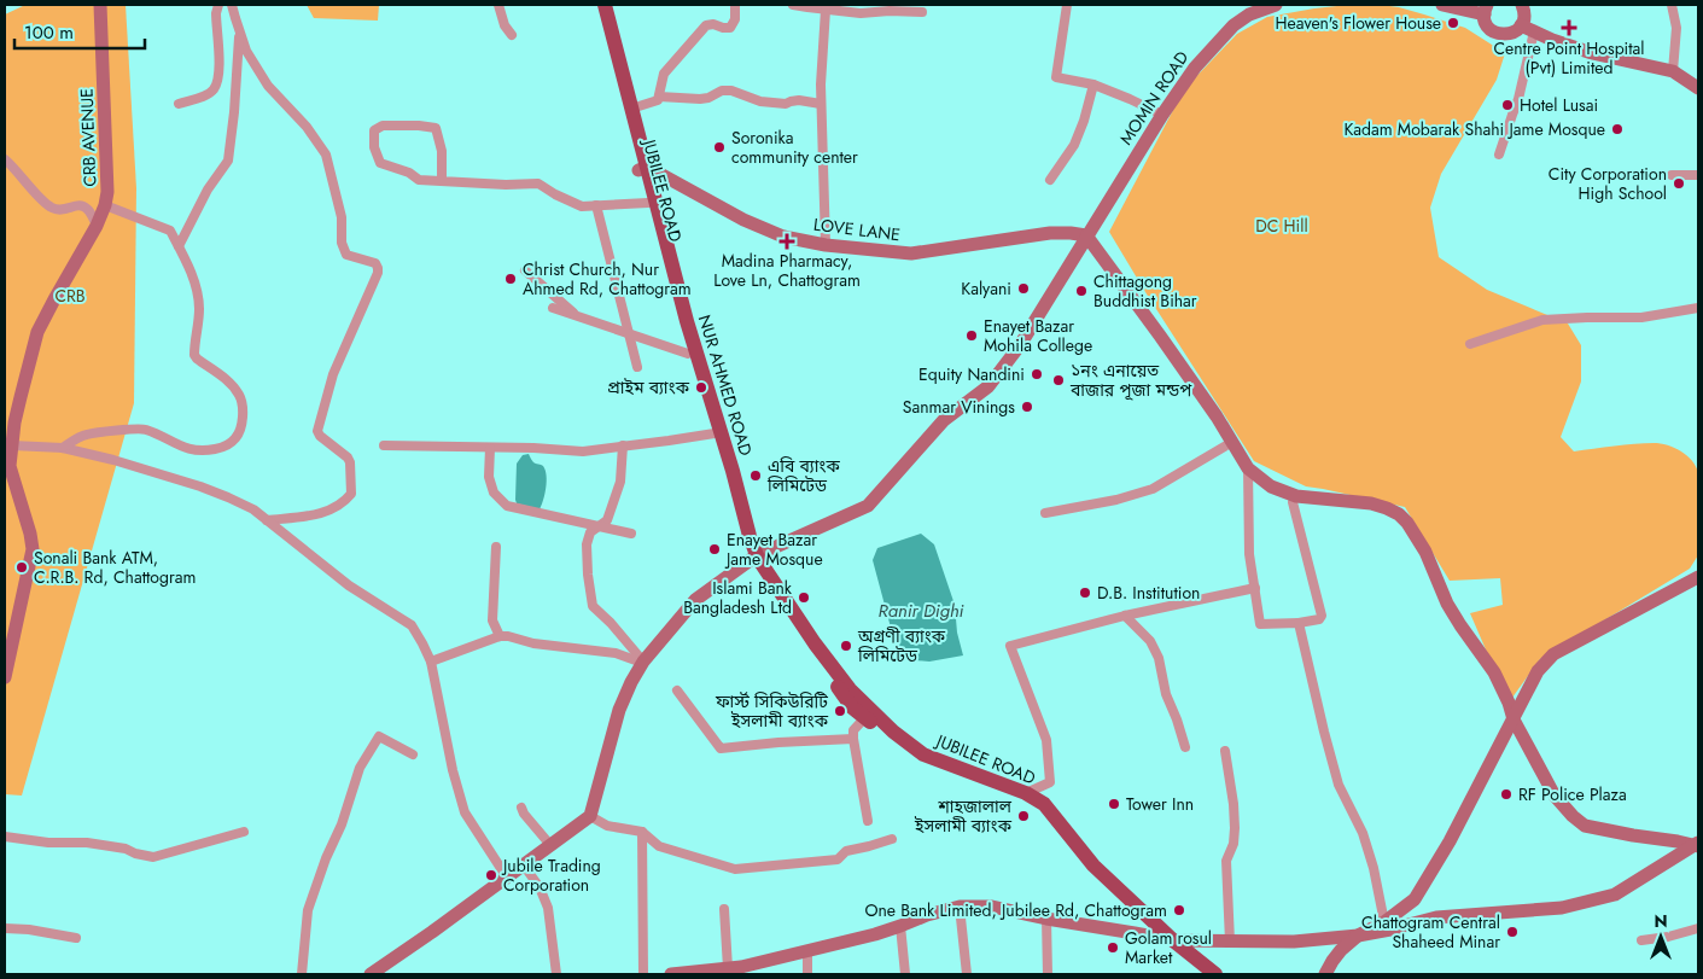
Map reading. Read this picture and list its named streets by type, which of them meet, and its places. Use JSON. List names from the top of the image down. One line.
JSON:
{"streets":{"main road":["MOMIN ROAD","CRB AVENUE","JUBILEE ROAD","LOVE LANE","NUR AHMED ROAD"]},"crossings":[["MOMIN ROAD","JUBILEE ROAD"],["MOMIN ROAD","LOVE LANE"],["MOMIN ROAD","NUR AHMED ROAD"],["JUBILEE ROAD","LOVE LANE"],["JUBILEE ROAD","NUR AHMED ROAD"],["LOVE LANE","NUR AHMED ROAD"]],"water":["Ranir Dighi"],"parks":["DC Hill","CRB"],"places":{"other":["Heaven's Flower House","Hotel Lusai","Kadam Mobarak Shahi Jame Mosque","Soronika community center","City Corporation High School","Christ Church, Nur Ahmed Rd, Chattogram","Kalyani","Chittagong Buddhist Bihar","Enayet Bazar Mohila College","Equity Nandini","১নং এনায়েত বাজার পূজা মন্ডপ","প্রাইম ব্যাংক","Sanmar Vinings","এবি ব্যাংক লিমিটেড","Enayet Bazar Jame Mosque","Sonali Bank ATM, C.R.B. Rd, Chattogram","D.B. Institution","Islami Bank Bangladesh Ltd","অগ্রণী ব্যাংক লিমিটেড","ফার্স্ট সিকিউরিটি ইসলামী ব্যাংক","RF Police Plaza","Tower Inn","শাহজালাল ইসলামী ব্যাংক","Jubile Trading Corporation","One Bank Limited, Jubilee Rd, Chattogram","Chattogram Central Shaheed Minar","Golam rosul Market"],"health":["Centre Point Hospital (Pvt) Limited","Madina Pharmacy, Love Ln, Chattogram"]},"scale_bar":"100 m","north":"top"}
